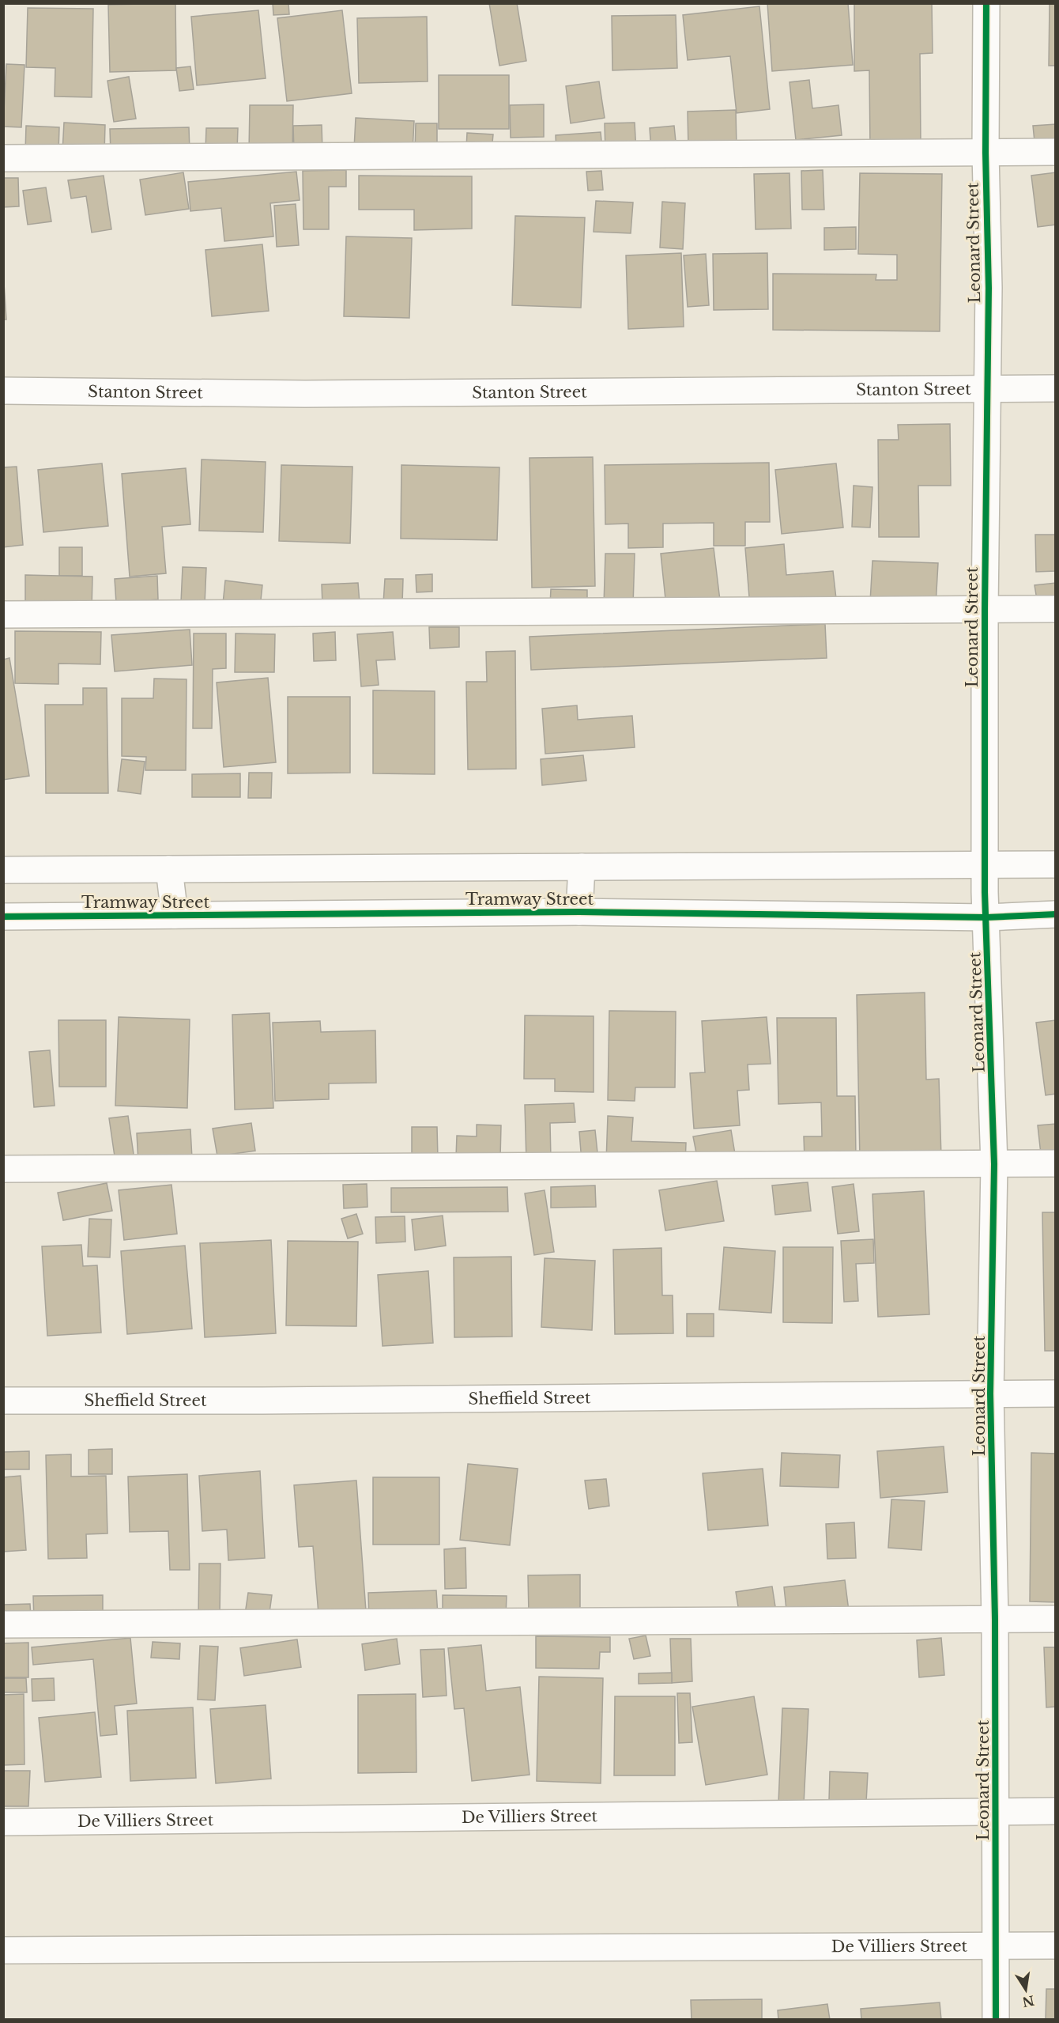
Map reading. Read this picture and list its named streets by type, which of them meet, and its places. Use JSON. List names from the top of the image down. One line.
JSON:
{"streets":{"street":["Leonard Street","Stanton Street","Tramway Street","Sheffield Street","De Villiers Street"]},"crossings":[["Leonard Street","Stanton Street"],["Leonard Street","Tramway Street"],["Leonard Street","Sheffield Street"],["Leonard Street","De Villiers Street"]],"north":"bottom"}
